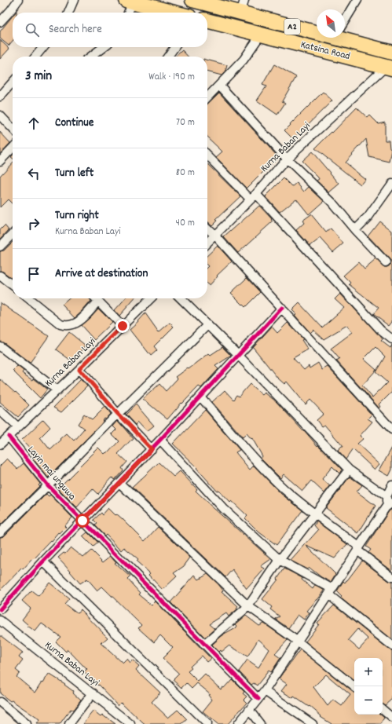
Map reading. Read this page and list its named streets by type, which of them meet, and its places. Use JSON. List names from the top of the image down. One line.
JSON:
{"streets":{"highway":["A2","Katsina Road"],"street":["Kurna Baban Layi","Layin mai unguwa"]},"crossings":[["Katsina Road","Kurna Baban Layi"],["Kurna Baban Layi","Layin mai unguwa"]],"north":"top left","page":{"search":"Search here","heading":["3 min","Walk · 190 m"],"list":[["Continue","70 m"],["Turn left","80 m"],["Turn right","Kurna Baban Layi","40 m"],"Arrive at destination"],"map_buttons":["+","−"]}}
